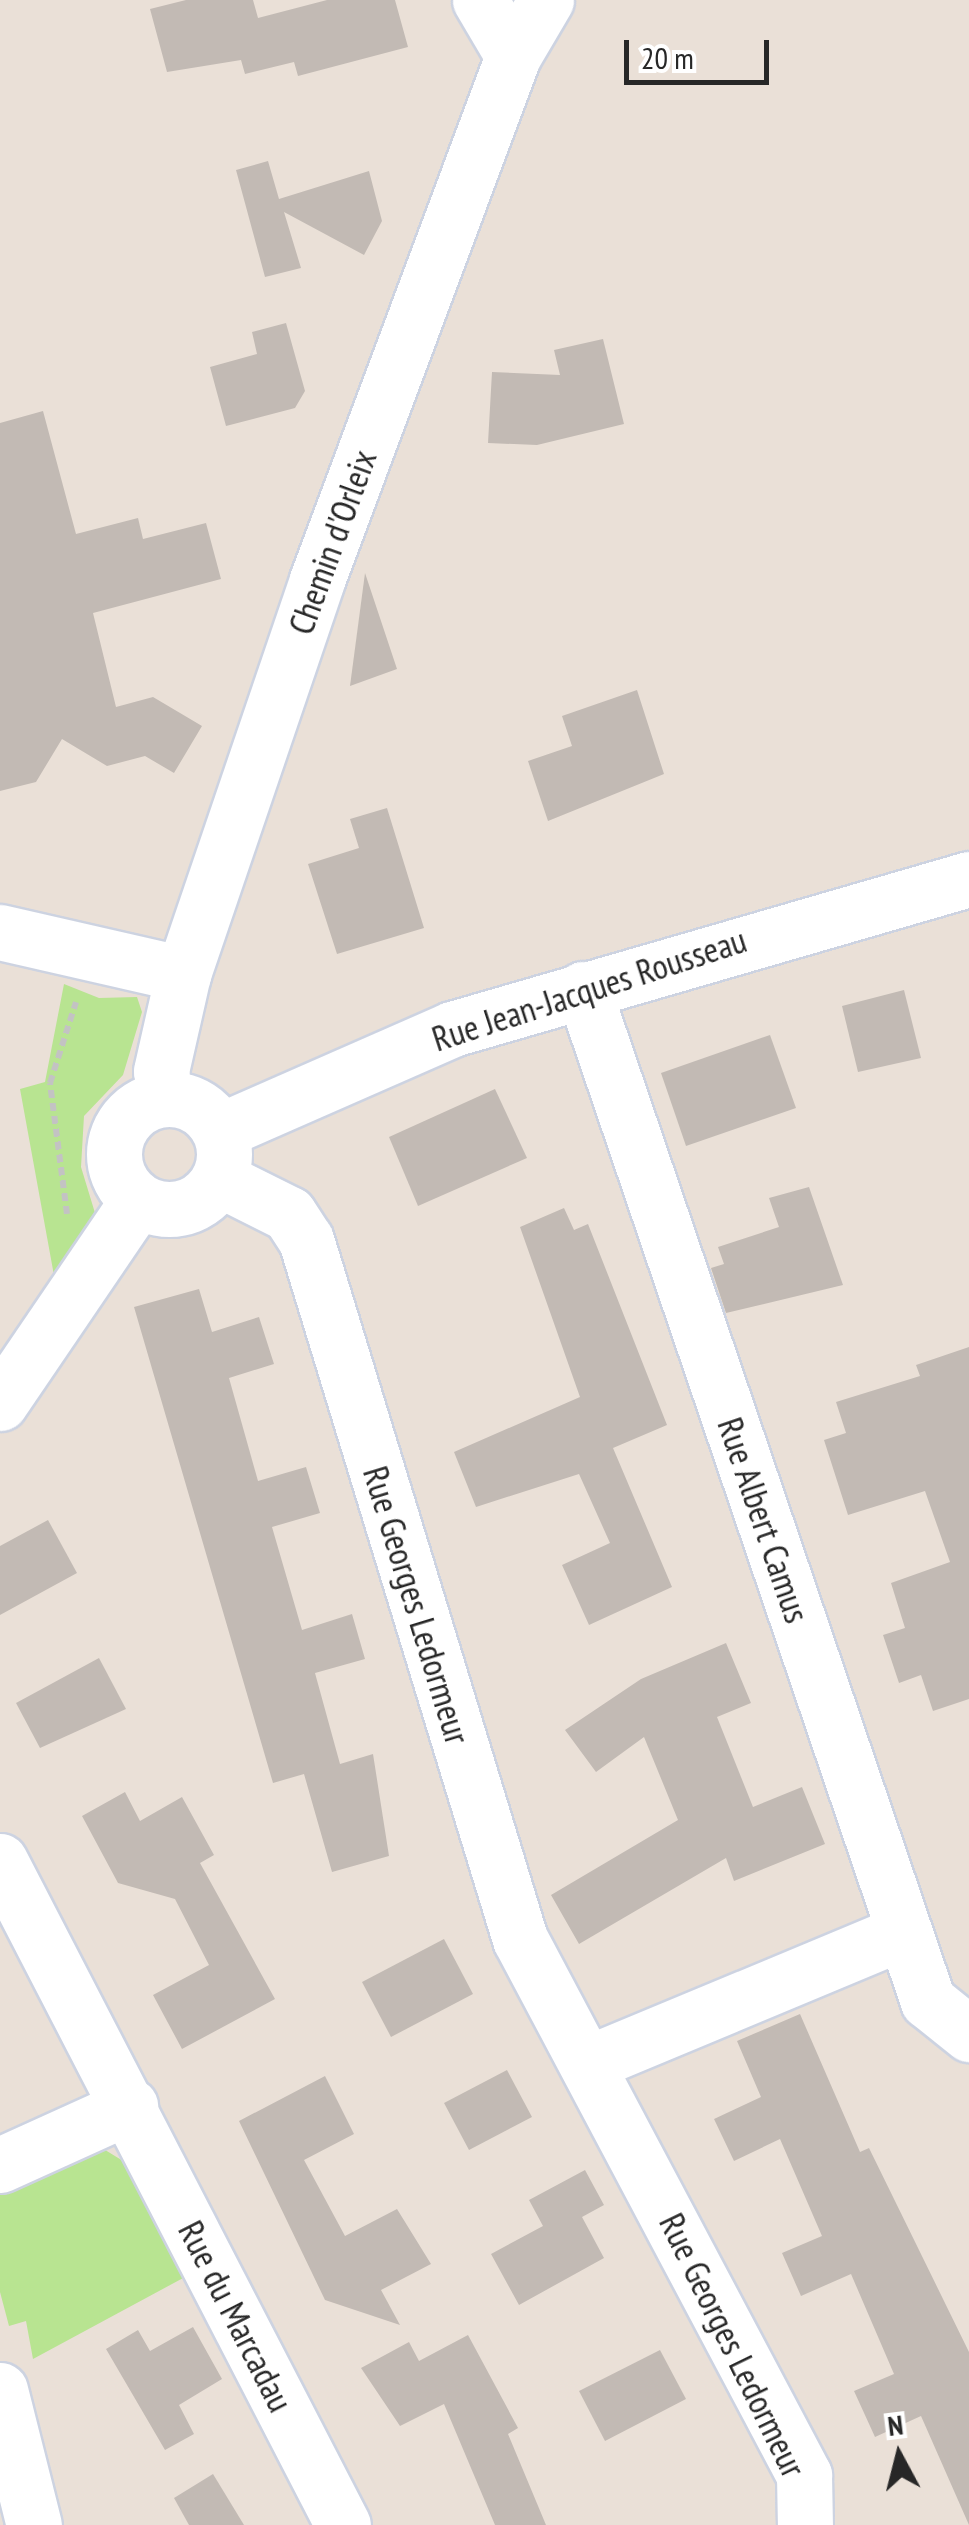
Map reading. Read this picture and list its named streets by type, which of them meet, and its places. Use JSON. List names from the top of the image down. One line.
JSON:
{"streets":{"street":["Chemin d'Orleix","Rue Jean-Jacques Rousseau","Rue Albert Camus","Rue Georges Ledormeur","Rue du Marcadau"]},"crossings":[["Chemin d'Orleix","Rue Jean-Jacques Rousseau"],["Chemin d'Orleix","Rue Georges Ledormeur"],["Rue Jean-Jacques Rousseau","Rue Albert Camus"],["Rue Jean-Jacques Rousseau","Rue Georges Ledormeur"]],"scale_bar":"20 m","north":"top"}
